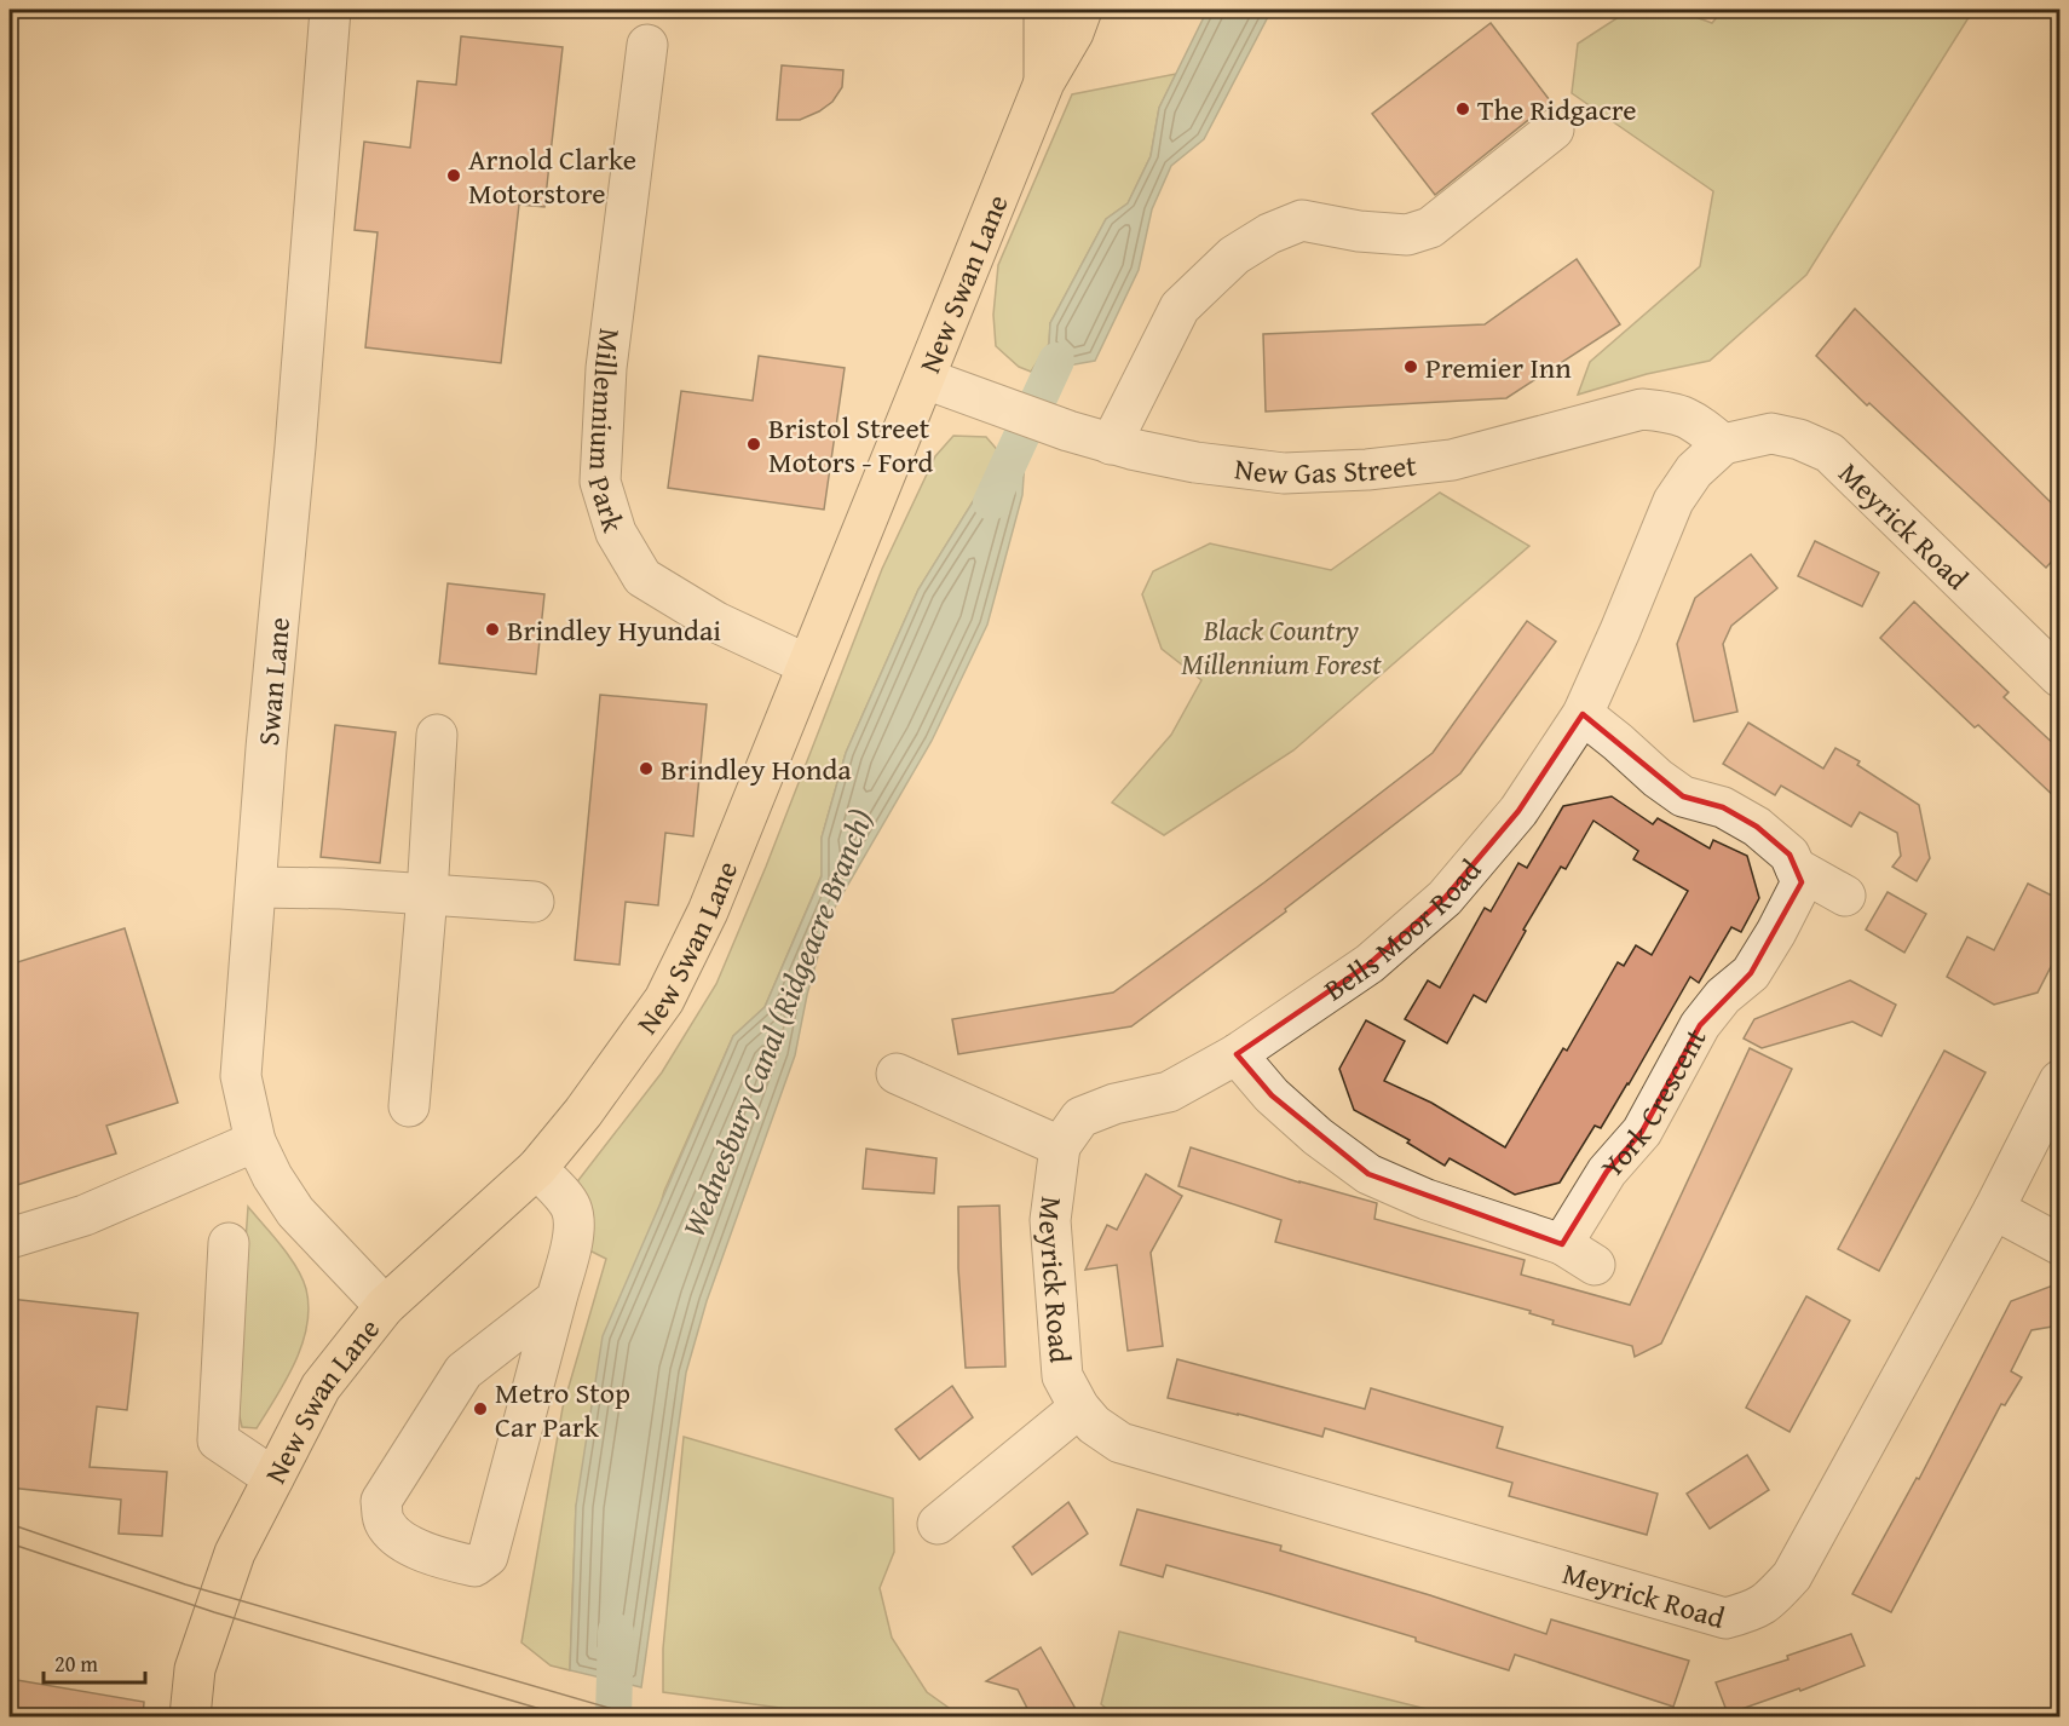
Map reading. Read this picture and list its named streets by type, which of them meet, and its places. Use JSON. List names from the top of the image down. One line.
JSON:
{"streets":{"main road":["New Swan Lane"],"street":["Millennium Park","New Gas Street","Meyrick Road","Swan Lane","Bells Moor Road","York Crescent"]},"crossings":[["New Swan Lane","Millennium Park"],["New Swan Lane","New Gas Street"],["New Swan Lane","Swan Lane"],["New Gas Street","Meyrick Road"],["New Gas Street","Bells Moor Road"],["Meyrick Road","Bells Moor Road"],["Bells Moor Road","York Crescent"]],"water":["Wednesbury Canal (Ridgeacre Branch)"],"parks":["Black Country Millennium Forest"],"places":["The Ridgacre","Arnold Clarke Motorstore","Premier Inn","Bristol Street Motors - Ford","Brindley Hyundai","Brindley Honda","Metro Stop Car Park"],"scale_bar":"20 m"}
